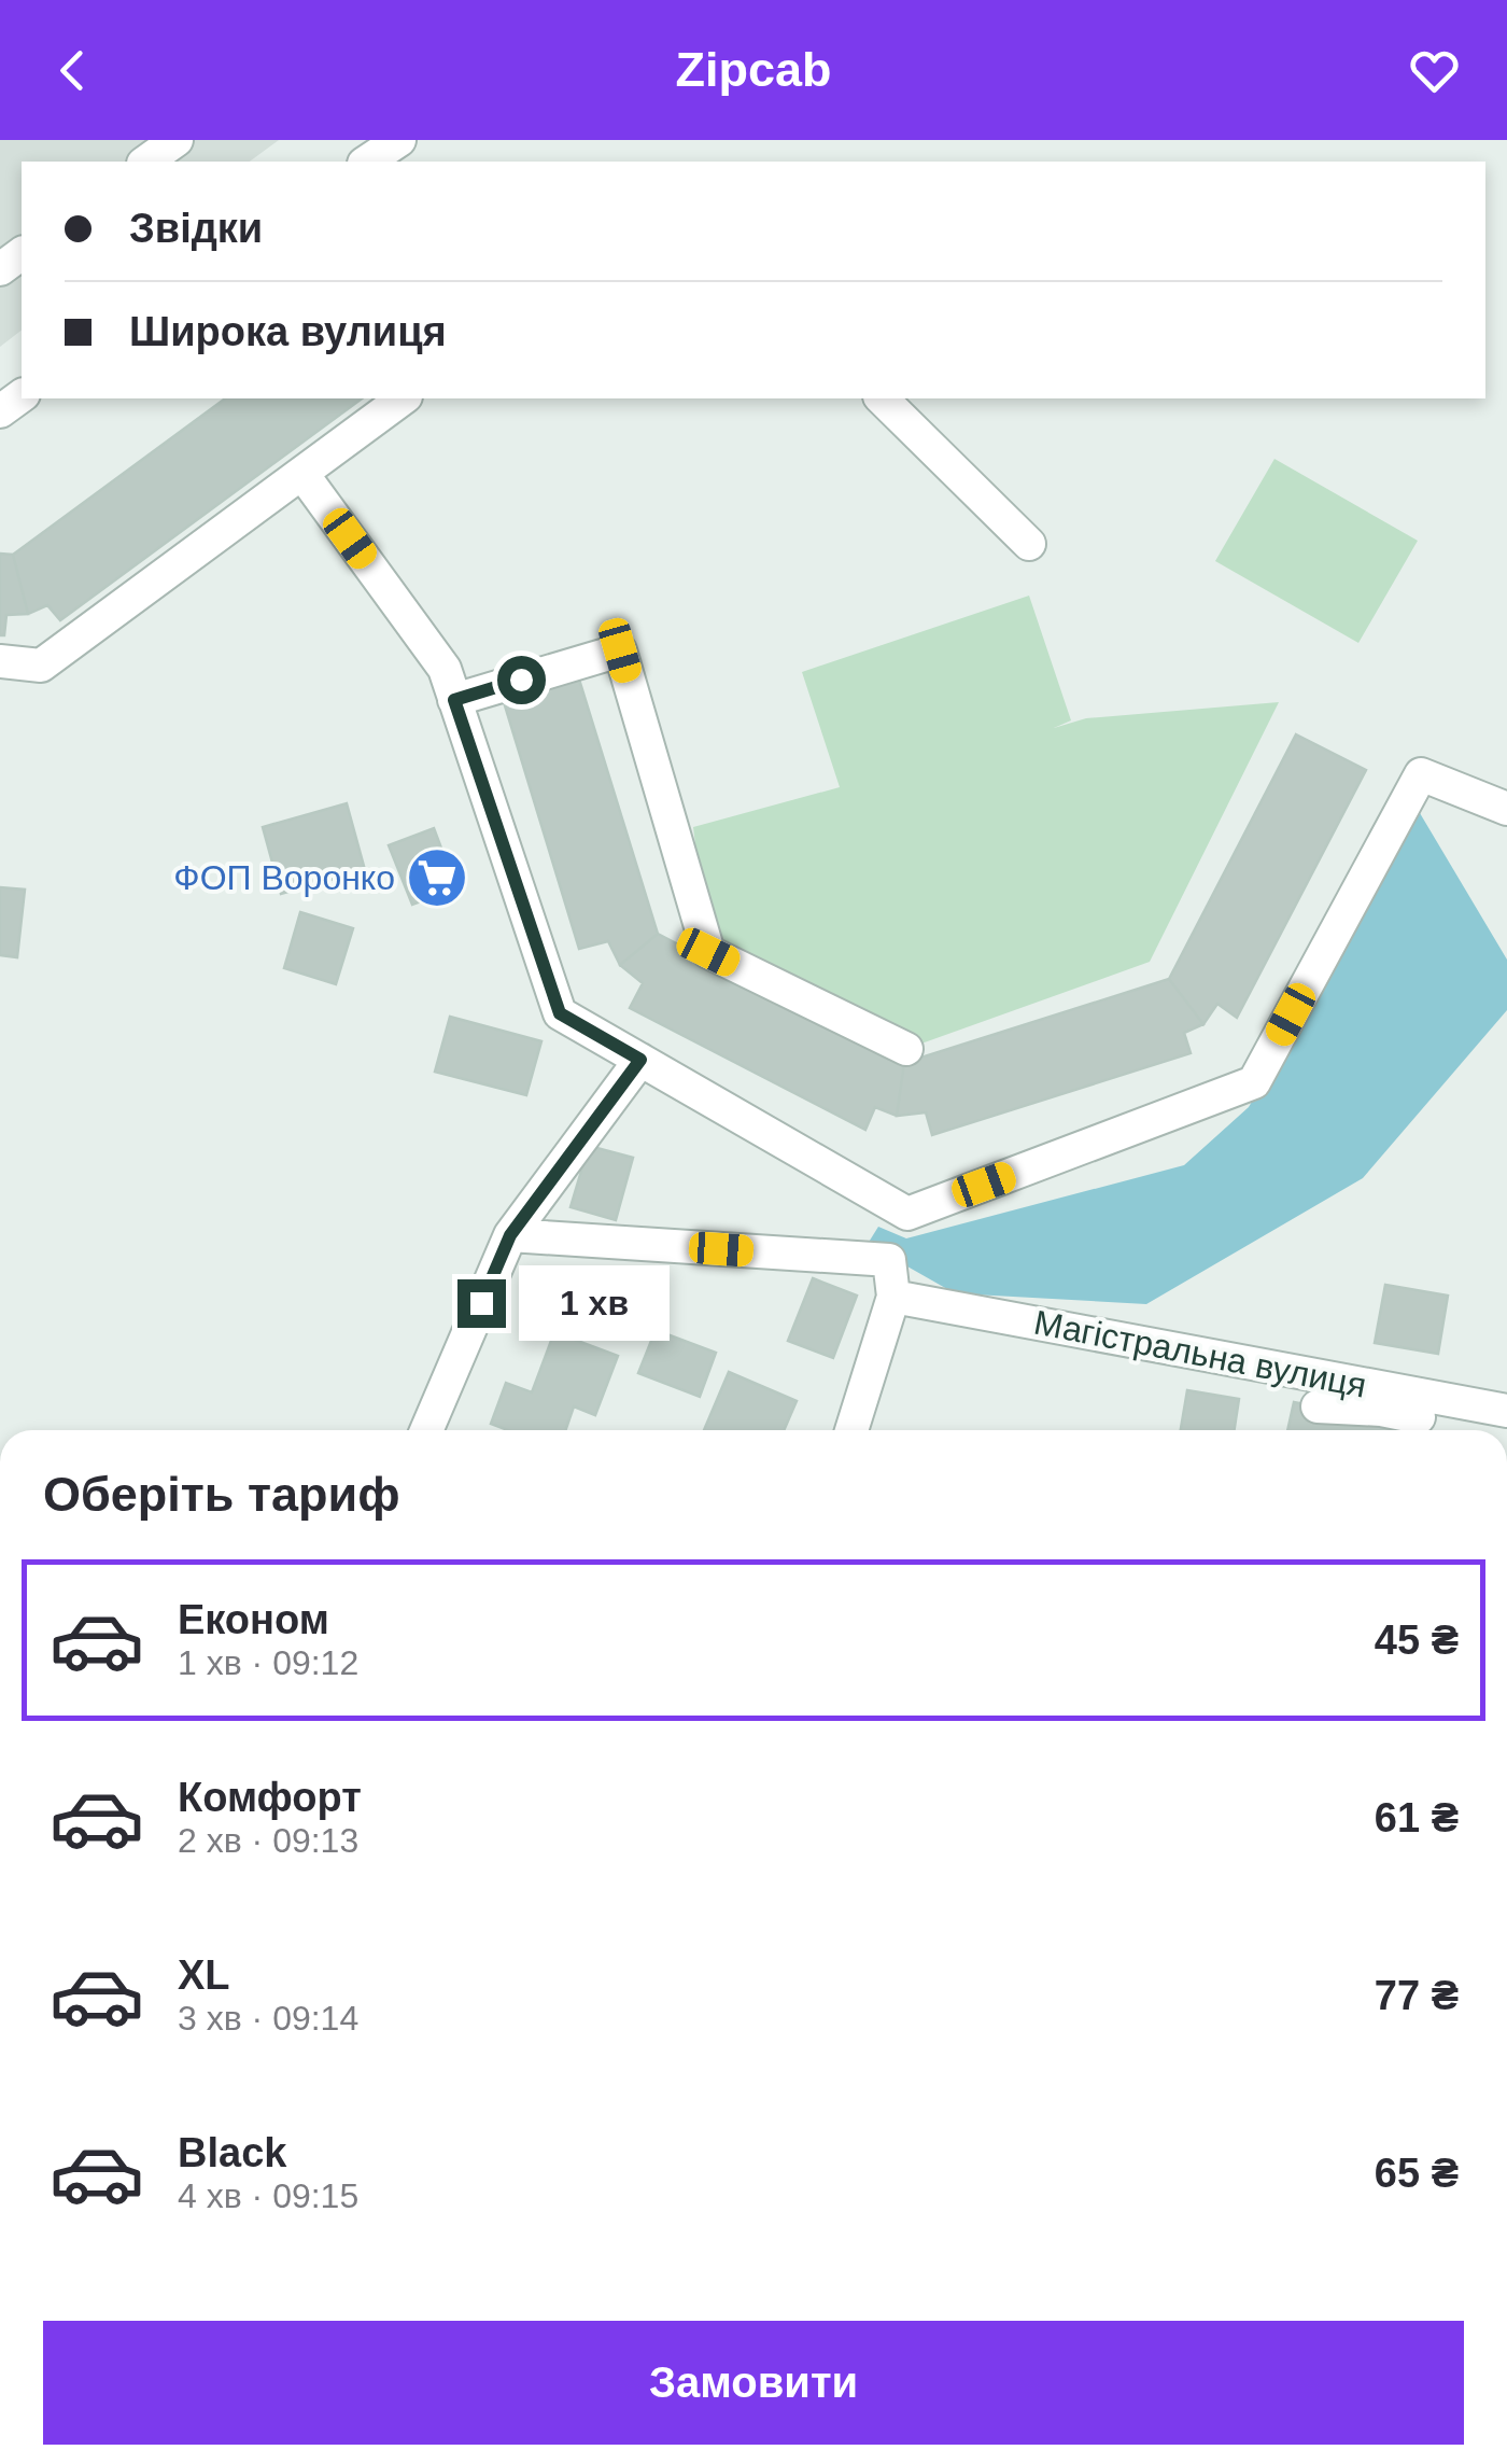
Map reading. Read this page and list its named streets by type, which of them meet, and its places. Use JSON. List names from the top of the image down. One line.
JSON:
{"streets":{"street":["Магістральна вулиця"]},"places":{"supermarket":["ФОП Воронко"]},"page":{"header":"Zipcab","banner":["Звідки","Широка вулиця"],"bubble":"1 хв","heading":"Оберіть тариф","list":[{"name":"Економ","note":"1 хв · 09:12","value":"45 ₴"},{"name":"Комфорт","note":"2 хв · 09:13","value":"61 ₴"},{"name":"XL","note":"3 хв · 09:14","value":"77 ₴"},{"name":"Black","note":"4 хв · 09:15","value":"65 ₴"}],"buttons":"Замовити"}}
